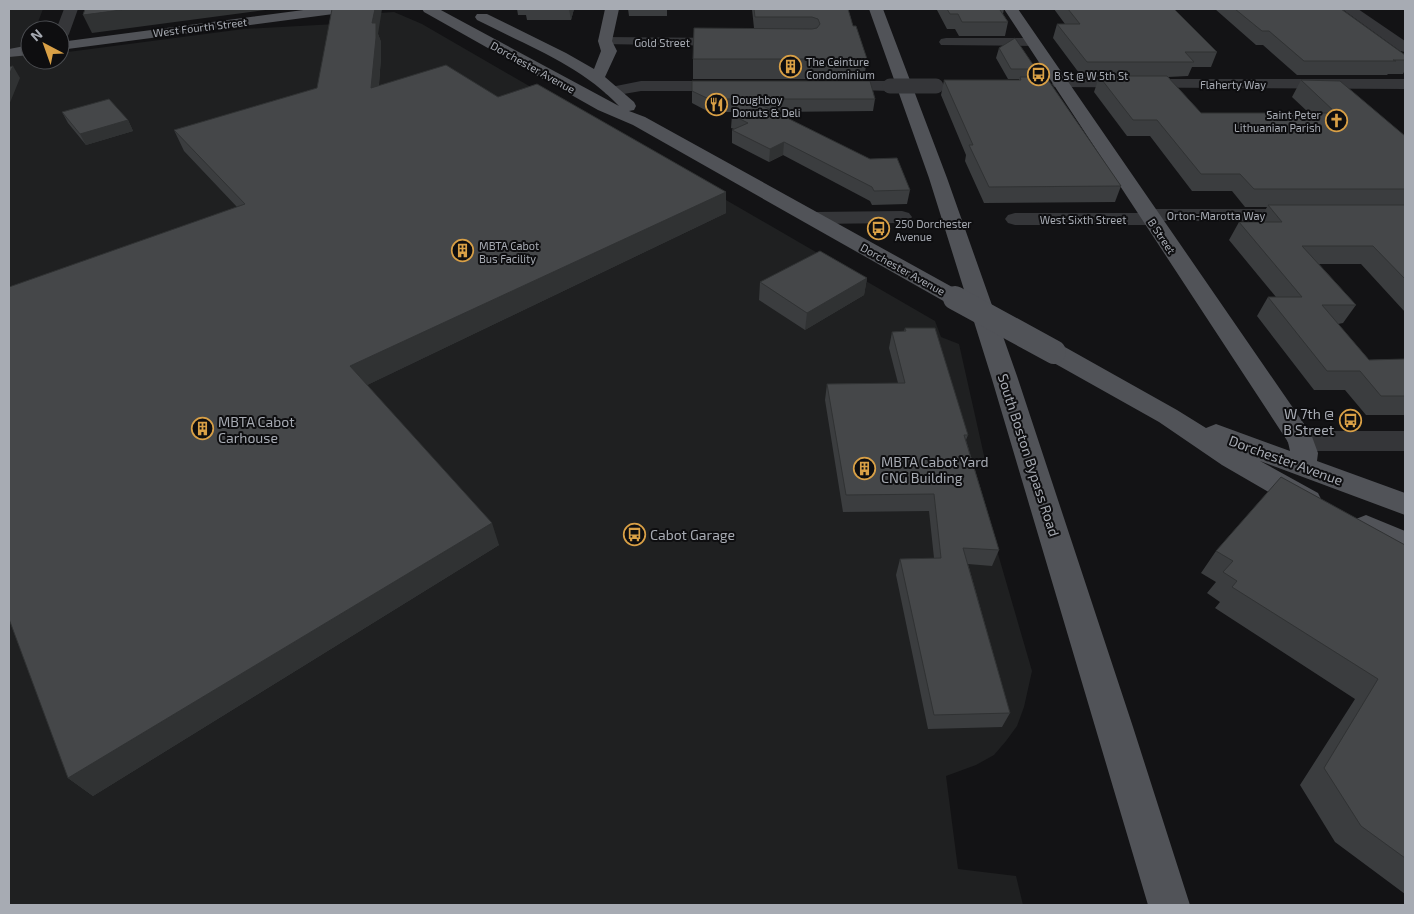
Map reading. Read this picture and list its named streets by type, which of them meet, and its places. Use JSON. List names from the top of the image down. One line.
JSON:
{"streets":{"main road":["West Fourth Street","Dorchester Avenue","B Street","South Boston Bypass Road"],"street":["Gold Street","Flaherty Way","Orton-Marotta Way","West Sixth Street"]},"crossings":[["Dorchester Avenue","B Street"],["Flaherty Way","B Street"],["Orton-Marotta Way","West Sixth Street"],["Orton-Marotta Way","B Street"],["West Sixth Street","B Street"]],"places":{"building":["The Ceinture Condominium","MBTA Cabot Bus Facility","MBTA Cabot Carhouse","MBTA Cabot Yard CNG Building"],"bus stop":["B St @ W 5th St","250 Dorchester Avenue","W 7th @ B Street","Cabot Garage"],"restaurant":["Doughboy Donuts & Deli"],"church":["Saint Peter Lithuanian Parish"]},"north":"top left"}
